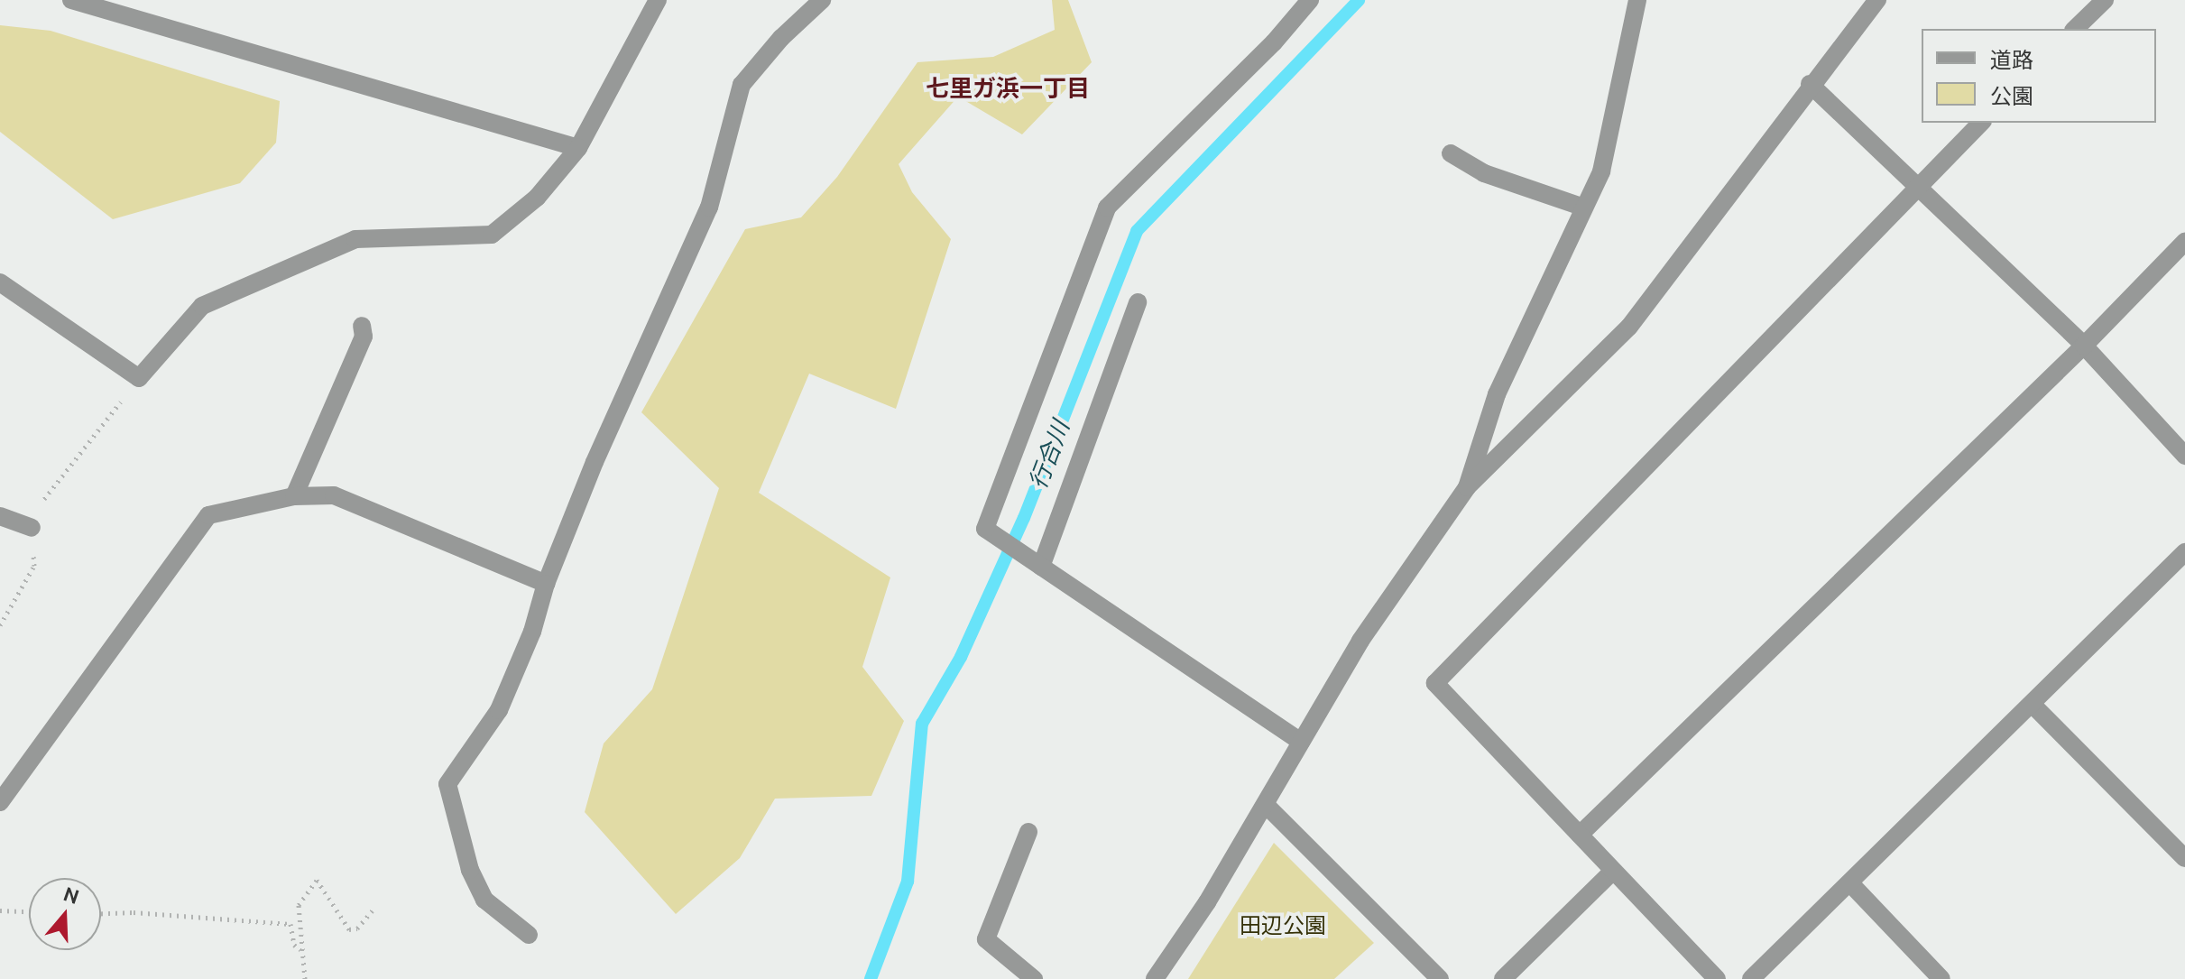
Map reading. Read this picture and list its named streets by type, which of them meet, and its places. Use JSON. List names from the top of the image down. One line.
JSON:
{"districts":["七里ガ浜一丁目"],"water":["行合川"],"parks":["田辺公園"],"legend":["道路","公園"],"north":"top"}
